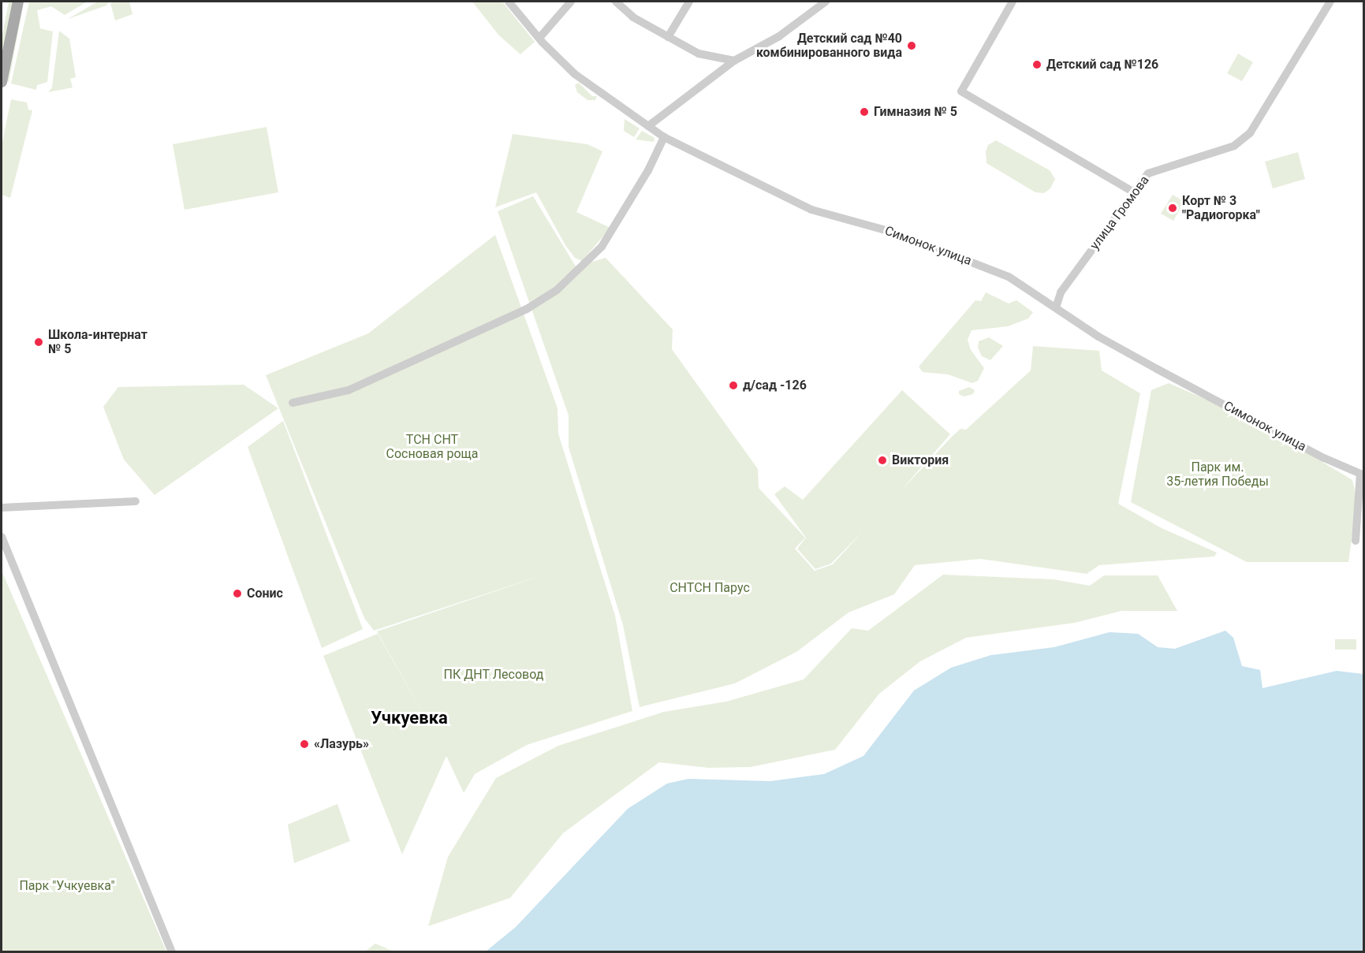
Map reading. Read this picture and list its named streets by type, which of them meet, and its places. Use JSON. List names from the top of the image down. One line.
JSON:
{"streets":{"street":["улица Громова","Симонок улица"]},"crossings":[["улица Громова","Симонок улица"]],"districts":["Учкуевка"],"parks":["ТСН СНТ Сосновая роща","Парк им. 35-летия Победы","СНТСН Парус","ПК ДНТ Лесовод","Парк \"Учкуевка\""],"places":["Детский сад №40 комбинированного вида","Детский сад №126","Гимназия № 5","Корт № 3 \"Радиогорка\"","Школа-интернат № 5","д/сад -126","Виктория","Сонис","«Лазурь»"]}
